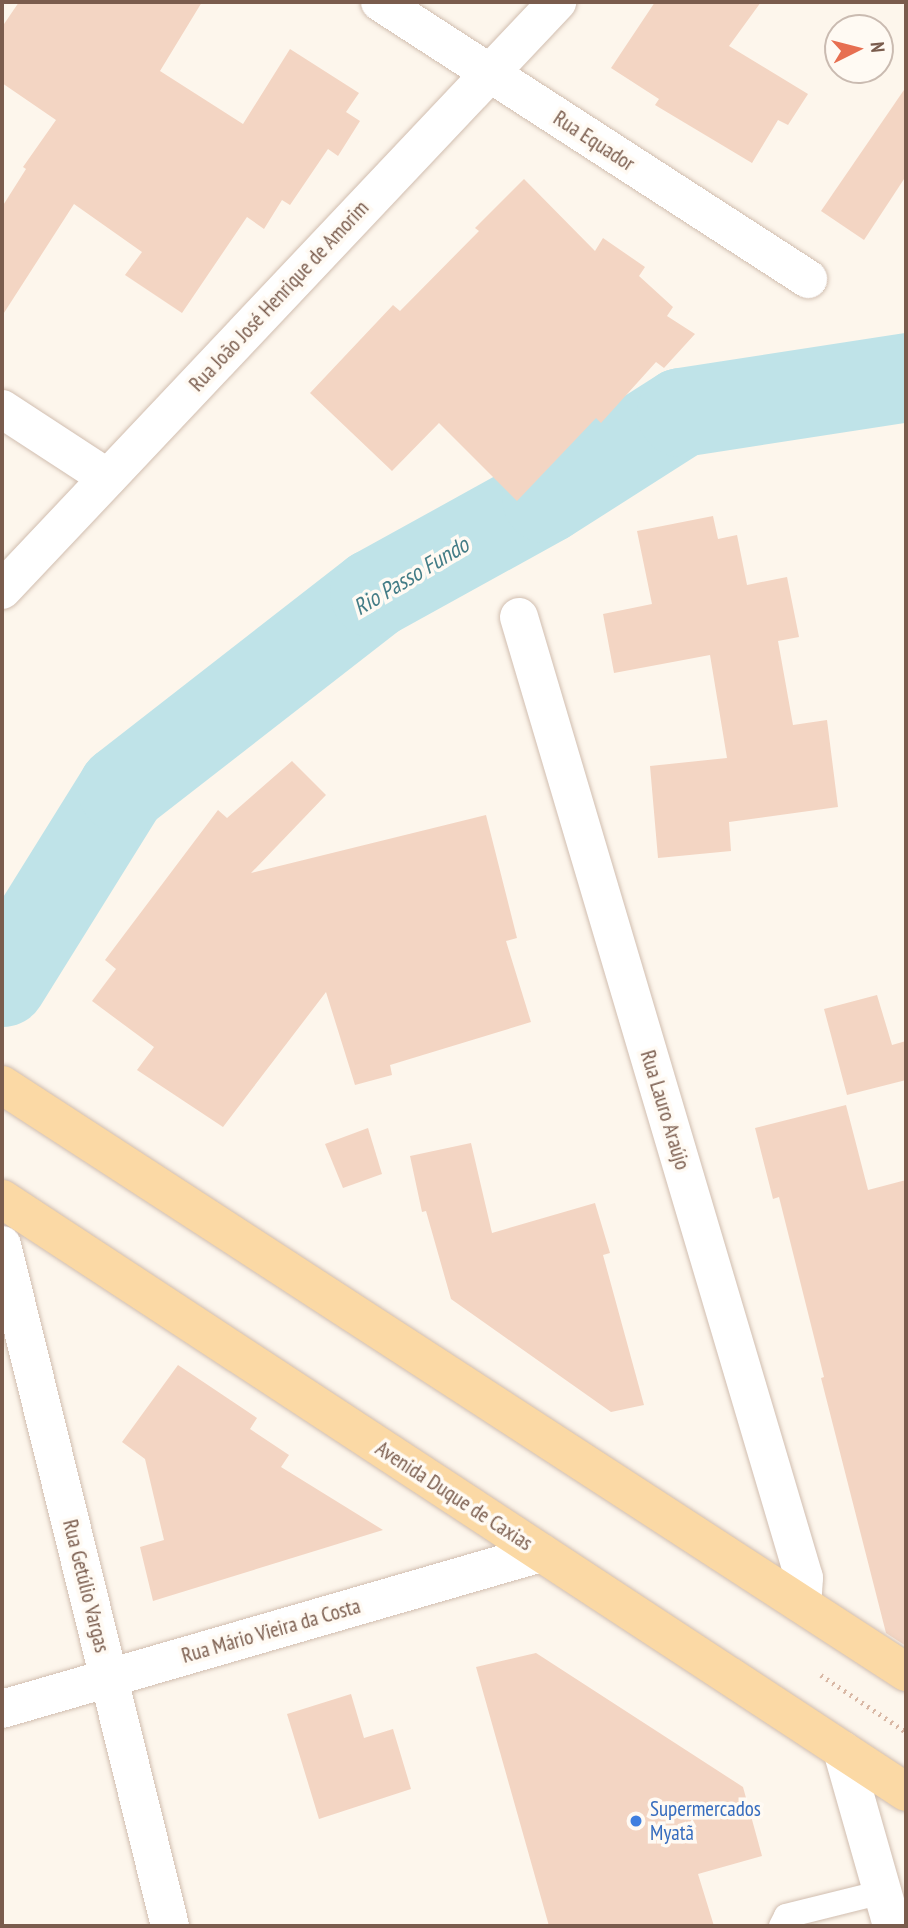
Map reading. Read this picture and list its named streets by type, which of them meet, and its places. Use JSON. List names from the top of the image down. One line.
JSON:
{"streets":{"main road":["Avenida Duque de Caxias"],"street":["Rua Equador","Rua João José Henrique de Amorim","Rua Lauro Araújo","Rua Getúlio Vargas","Rua Mário Vieira da Costa"]},"crossings":[["Rua Equador","Rua João José Henrique de Amorim"],["Avenida Duque de Caxias","Rua Mário Vieira da Costa"],["Rua Getúlio Vargas","Rua Mário Vieira da Costa"]],"water":["Rio Passo Fundo"],"places":["Supermercados Myatã"],"north":"right"}
